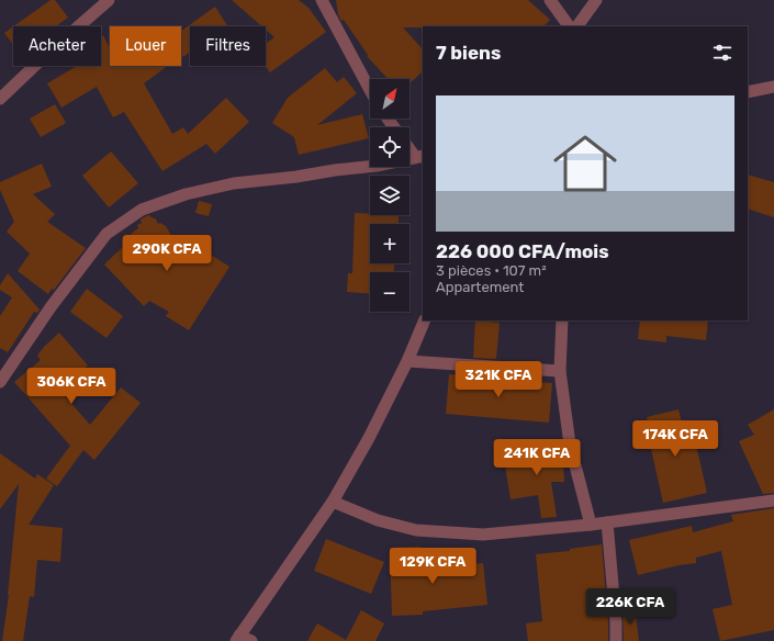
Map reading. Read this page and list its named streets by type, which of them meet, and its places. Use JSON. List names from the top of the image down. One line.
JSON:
{"north":"top right","page":{"chip":["Acheter","Louer","Filtres"],"heading":"7 biens","map_buttons":["+","−"],"list":[{"name":"226 000 CFA/mois","note":"3 pièces · 107 m² · Appartement"}],"price":["290K CFA","321K CFA","306K CFA","174K CFA","241K CFA","129K CFA","226K CFA"]}}
